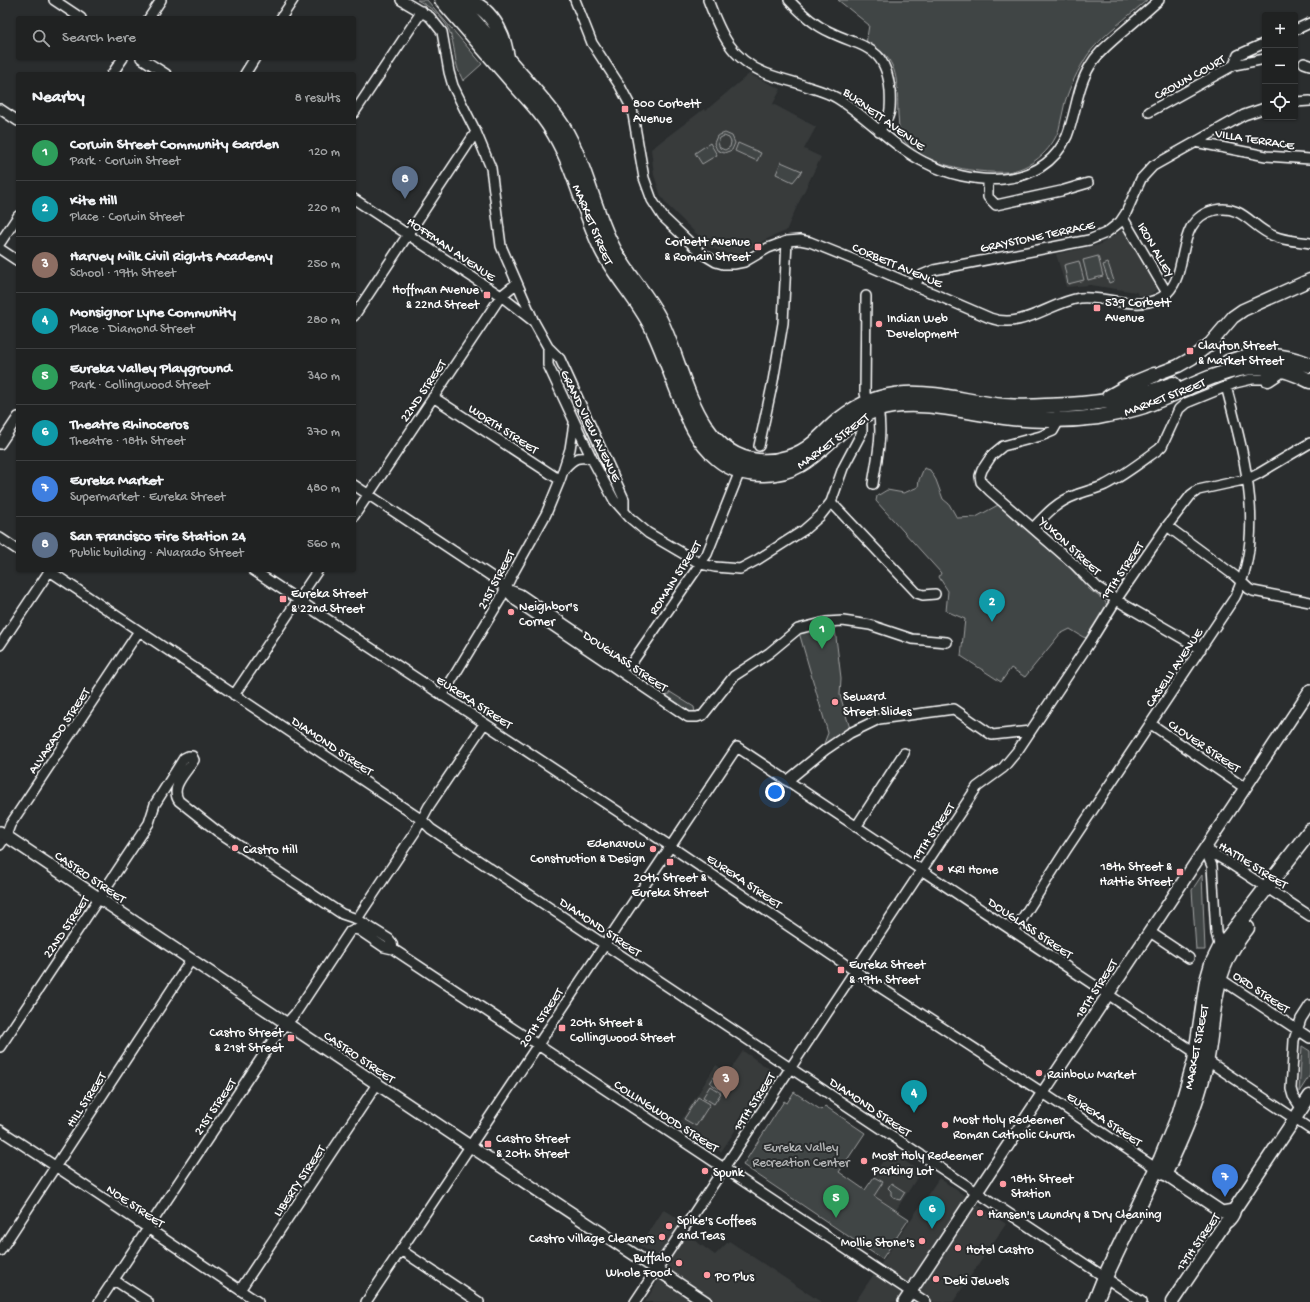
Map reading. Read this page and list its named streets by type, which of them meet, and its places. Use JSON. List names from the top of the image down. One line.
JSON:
{"streets":{"main road":["MARKET STREET","17TH STREET"],"street":["CROWN COURT","BURNETT AVENUE","VILLA TERRACE","GRAYSTONE TERRACE","HOFFMAN AVENUE","IRON ALLEY","CORBETT AVENUE","22ND STREET","GRAND VIEW AVENUE","WORTH STREET","YUKON STREET","19TH STREET","ROMAIN STREET","21ST STREET","DOUGLASS STREET","CASELLI AVENUE","EUREKA STREET","ALVARADO STREET","DIAMOND STREET","CLOVER STREET","HATTIE STREET","CASTRO STREET","18TH STREET","ORD STREET","20TH STREET","HILL STREET","COLLINGWOOD STREET","LIBERTY STREET","NOE STREET"]},"crossings":[["VILLA TERRACE","GRAYSTONE TERRACE"],["MARKET STREET","GRAND VIEW AVENUE"],["MARKET STREET","YUKON STREET"],["MARKET STREET","ROMAIN STREET"],["MARKET STREET","DOUGLASS STREET"],["MARKET STREET","EUREKA STREET"],["MARKET STREET","DIAMOND STREET"],["MARKET STREET","HATTIE STREET"],["MARKET STREET","ORD STREET"],["GRAYSTONE TERRACE","IRON ALLEY"],["GRAYSTONE TERRACE","CORBETT AVENUE"],["HOFFMAN AVENUE","22ND STREET"],["HOFFMAN AVENUE","GRAND VIEW AVENUE"],["IRON ALLEY","CORBETT AVENUE"],["22ND STREET","GRAND VIEW AVENUE"],["22ND STREET","WORTH STREET"],["22ND STREET","DOUGLASS STREET"],["22ND STREET","CASTRO STREET"],["22ND STREET","COLLINGWOOD STREET"],["GRAND VIEW AVENUE","ROMAIN STREET"],["GRAND VIEW AVENUE","21ST STREET"],["WORTH STREET","21ST STREET"],["YUKON STREET","19TH STREET"],["YUKON STREET","CASELLI AVENUE"],["19TH STREET","DOUGLASS STREET"],["19TH STREET","CASELLI AVENUE"],["19TH STREET","EUREKA STREET"],["19TH STREET","DIAMOND STREET"],["19TH STREET","CASTRO STREET"],["19TH STREET","COLLINGWOOD STREET"],["ROMAIN STREET","DOUGLASS STREET"],["21ST STREET","DOUGLASS STREET"],["21ST STREET","EUREKA STREET"],["21ST STREET","CASTRO STREET"],["21ST STREET","COLLINGWOOD STREET"],["21ST STREET","NOE STREET"],["DOUGLASS STREET","CASELLI AVENUE"],["DOUGLASS STREET","18TH STREET"],["DOUGLASS STREET","20TH STREET"],["DOUGLASS STREET","17TH STREET"],["CASELLI AVENUE","CLOVER STREET"],["EUREKA STREET","18TH STREET"],["EUREKA STREET","20TH STREET"],["EUREKA STREET","17TH STREET"],["ALVARADO STREET","DIAMOND STREET"],["ALVARADO STREET","CASTRO STREET"],["DIAMOND STREET","18TH STREET"],["DIAMOND STREET","20TH STREET"],["CLOVER STREET","18TH STREET"],["HATTIE STREET","18TH STREET"],["CASTRO STREET","20TH STREET"],["CASTRO STREET","HILL STREET"],["CASTRO STREET","LIBERTY STREET"],["18TH STREET","COLLINGWOOD STREET"],["20TH STREET","COLLINGWOOD STREET"],["HILL STREET","NOE STREET"],["LIBERTY STREET","NOE STREET"]],"parks":["Eureka Valley Recreation Center"],"places":{"transit":["800 Corbett Avenue","Corbett Avenue & Romain Street","Hoffman Avenue & 22nd Street","539 Corbett Avenue","Clayton Street & Market Street","Eureka Street & 22nd Street","20th Street & Eureka Street","18th Street & Hattie Street","Eureka Street & 19th Street","20th Street & Collingwood Street","Castro Street & 21st Street","Castro Street & 20th Street"],"other":["Indian Web Development","Neighbor's Corner","Seward Street Slides","Castro Hill","Edenavow Construction & Design","KRI Home","Rainbow Market","Most Holy Redeemer Roman Catholic Church","Most Holy Redeemer Parking Lot","Spunk","18th Street Station","Hansen's Laundry & Dry Cleaning","Spike's Coffees and Teas","Castro Village Cleaners","Mollie Stone's","Hotel Castro","Buffalo Whole Food","PO Plus","Deki Jewels"]},"page":{"map_buttons":["+","−"],"search":"Search here","heading":["Nearby","8 results"],"list":[{"mark":"1","name":"Corwin Street Community Garden","note":"Park · Corwin Street","value":"120 m"},{"mark":"2","name":"Kite Hill","note":"Place · Corwin Street","value":"220 m"},{"mark":"3","name":"Harvey Milk Civil Rights Academy","note":"School · 19th Street","value":"250 m"},{"mark":"4","name":"Monsignor Lyne Community","note":"Place · Diamond Street","value":"280 m"},{"mark":"5","name":"Eureka Valley Playground","note":"Park · Collingwood Street","value":"340 m"},{"mark":"6","name":"Theatre Rhinoceros","note":"Theatre · 18th Street","value":"370 m"},{"mark":"7","name":"Eureka Market","note":"Supermarket · Eureka Street","value":"480 m"},{"mark":"8","name":"San Francisco Fire Station 24","note":"Public building · Alvarado Street","value":"560 m"}],"pins":["8","2","1","3","4","7","5","6"]}}
